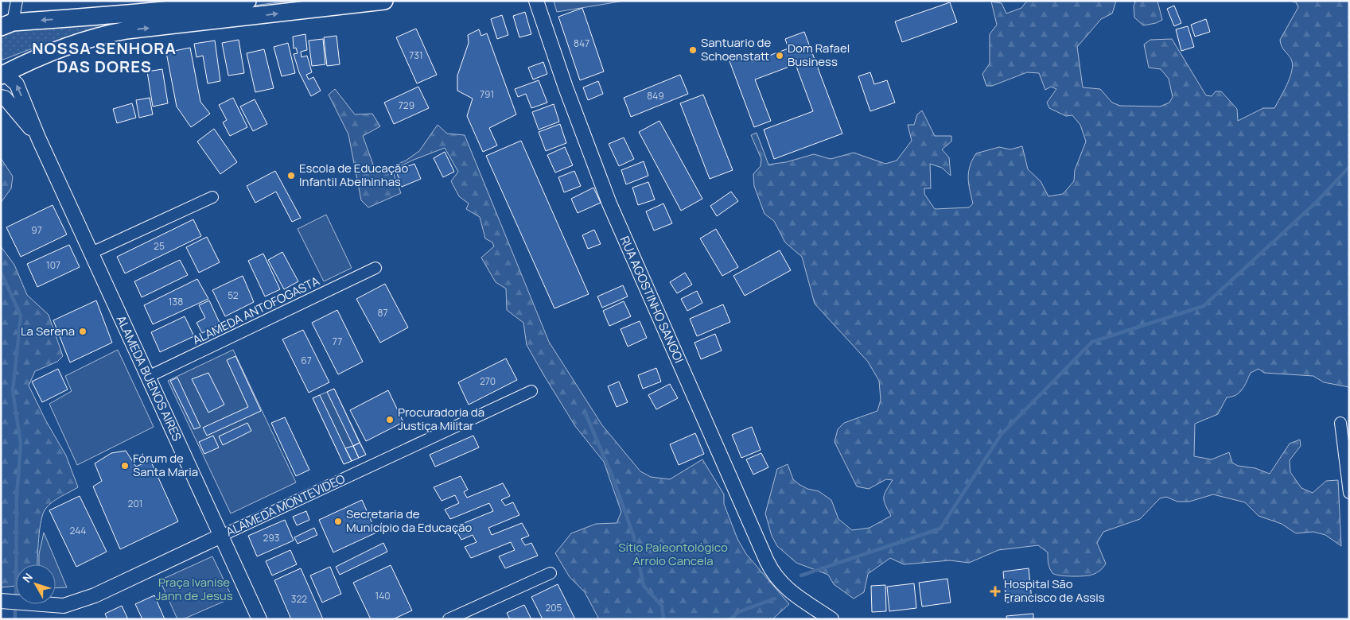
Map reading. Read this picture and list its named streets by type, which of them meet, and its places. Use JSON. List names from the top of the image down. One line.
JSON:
{"streets":{"street":["RUA AGOSTINHO SANGOI","ALAMEDA ANTOFOGASTA","ALAMEDA BUENOS AIRES","ALAMEDA MONTEVIDEO"]},"crossings":[["ALAMEDA ANTOFOGASTA","ALAMEDA BUENOS AIRES"],["ALAMEDA BUENOS AIRES","ALAMEDA MONTEVIDEO"]],"districts":["NOSSA SENHORA DAS DORES"],"parks":["Sítio Paleontológico Arroio Cancela","Praça Ivanise Jann de Jesus"],"places":{"other":["Santuario de Schoenstatt","Dom Rafael Business","Escola de Educação Infantil Abelhinhas","La Serena","Procuradoria da Justiça Militar","Fórum de Santa Maria","Secretaria de Município da Educação"],"health":["Hospital São Francisco de Assis"]},"house_numbers":["847","731","791","849","729","97","25","107","52","138","87","77","67","270","201","244","293","140","322","205"],"north":"top left"}
